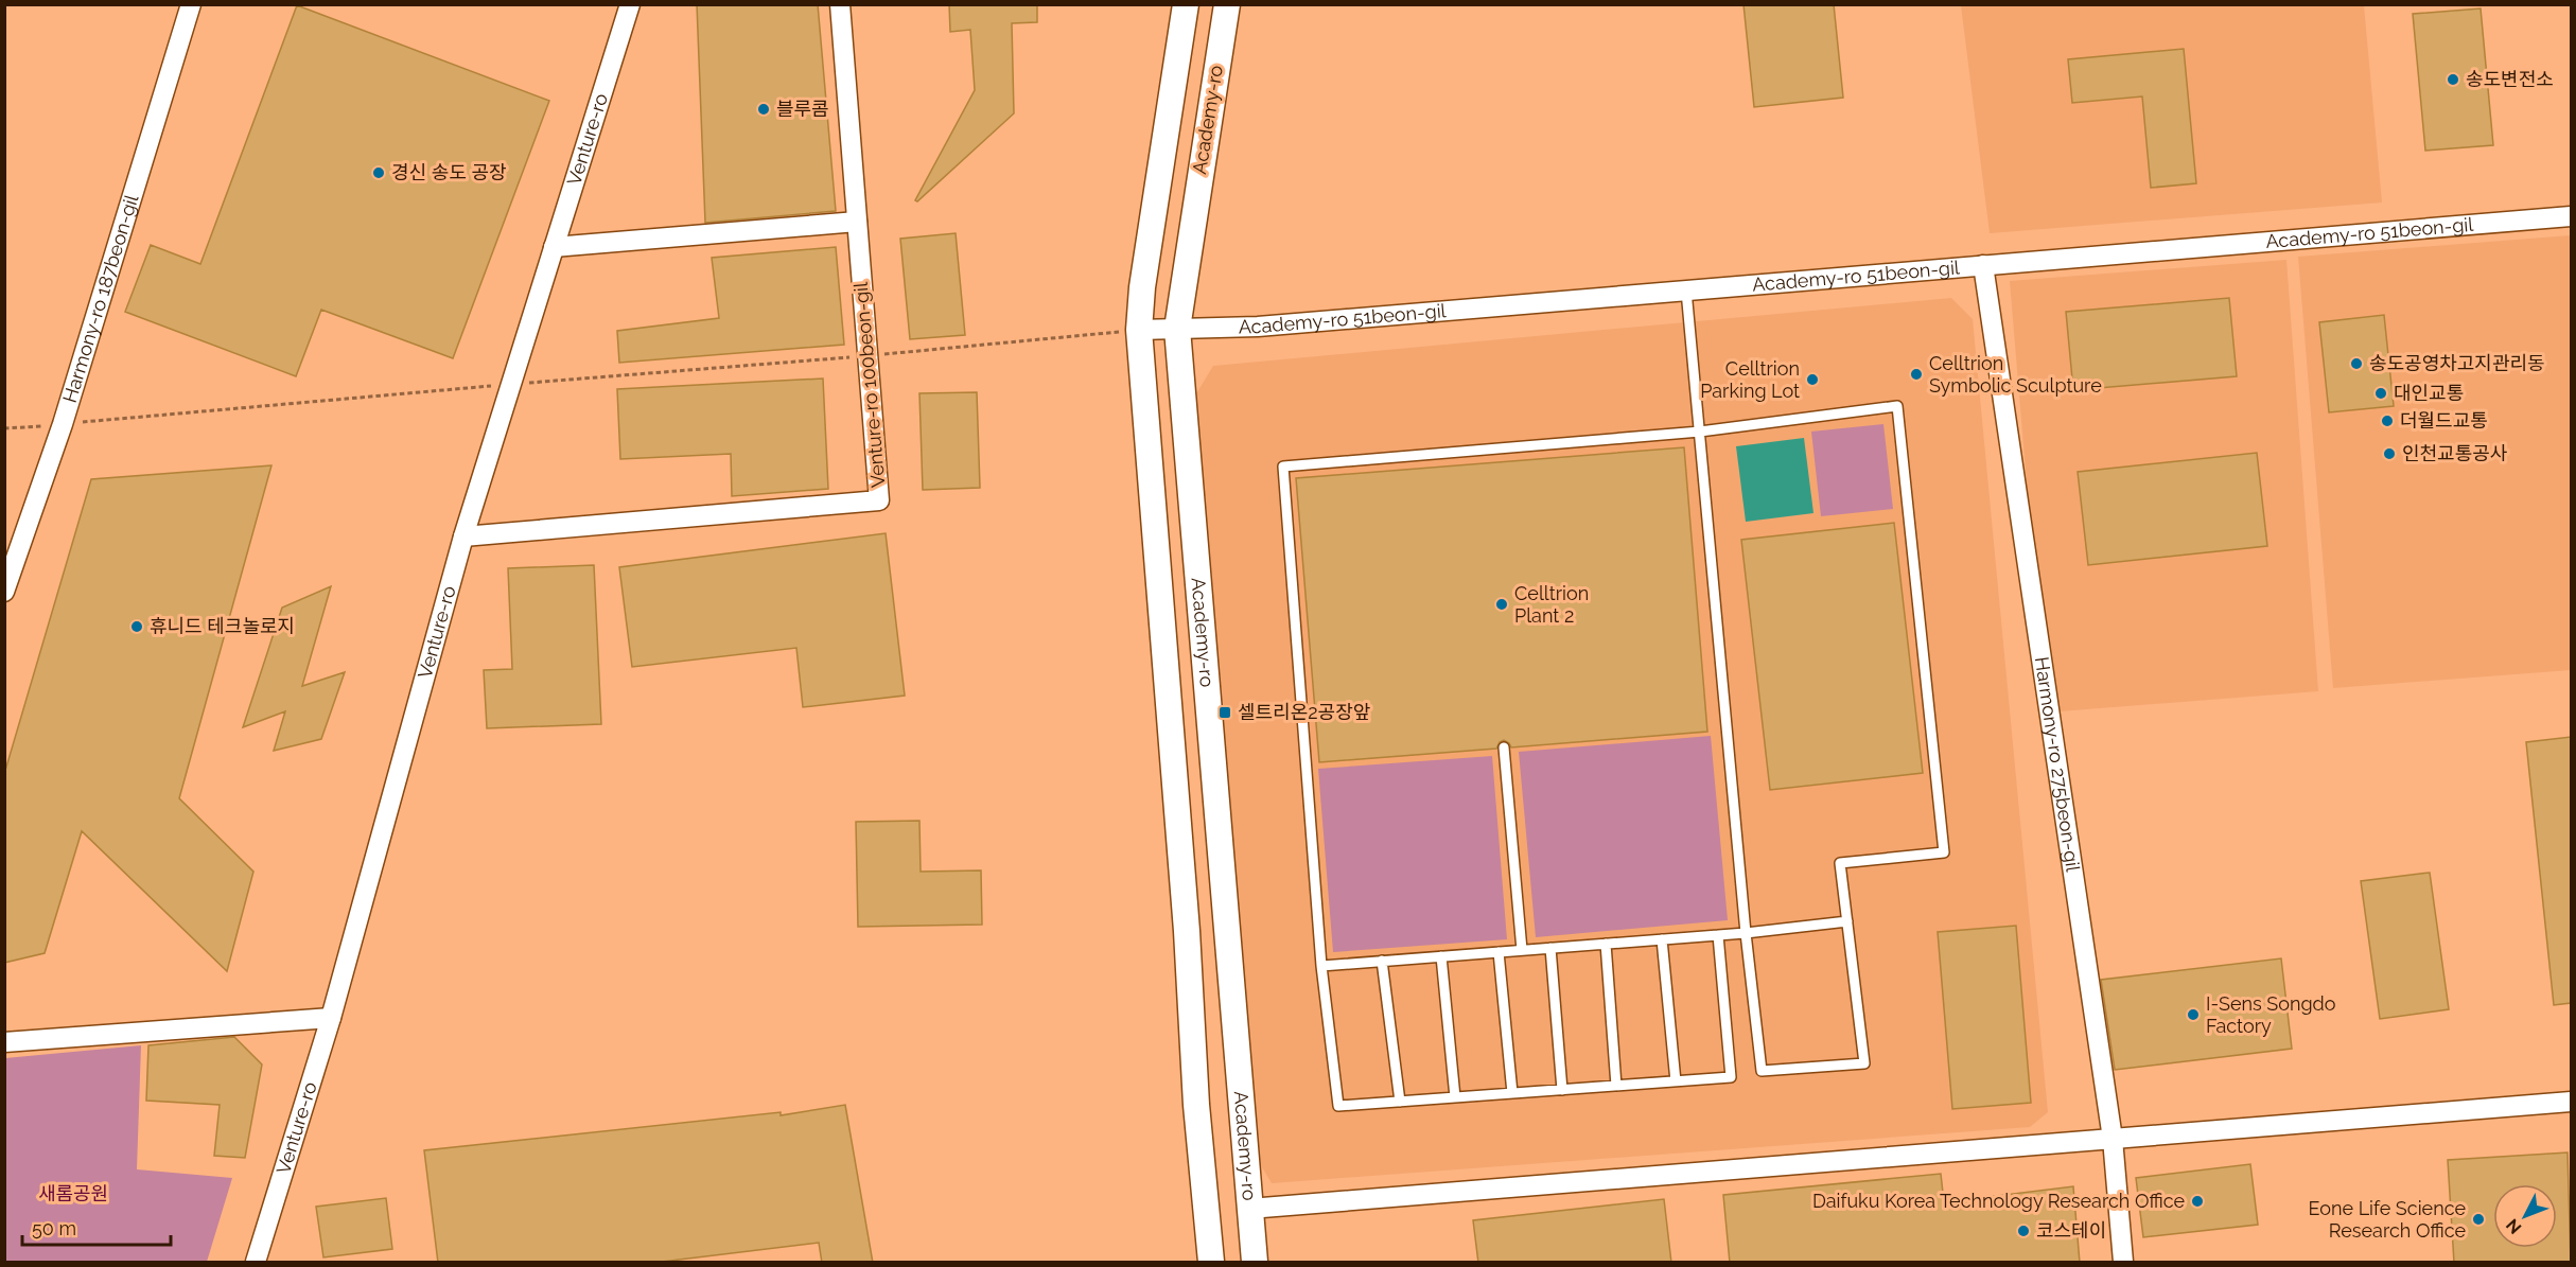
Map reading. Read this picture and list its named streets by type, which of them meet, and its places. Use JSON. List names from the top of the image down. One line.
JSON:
{"streets":{"main road":["Academy-ro"],"street":["Venture-ro","Academy-ro 51beon-gil","Harmony-ro 187beon-gil","Venture-ro 100beon-gil","Harmony-ro 275beon-gil"]},"crossings":[["Academy-ro","Academy-ro 51beon-gil"],["Venture-ro","Venture-ro 100beon-gil"],["Academy-ro 51beon-gil","Harmony-ro 275beon-gil"]],"parks":["새롬공원"],"places":{"other":["송도변전소","블루콤","경신 송도 공장","송도공영차고지관리동","Celltrion Symbolic Sculpture","Celltrion Parking Lot","대인교통","더월드교통","인천교통공사","Celltrion Plant 2","휴니드 테크놀로지","I-Sens Songdo Factory","Daifuku Korea Technology Research Office","Eone Life Science Research Office","코스테이"],"transit":["셀트리온2공장앞"]},"scale_bar":"50 m","north":"bottom left"}
